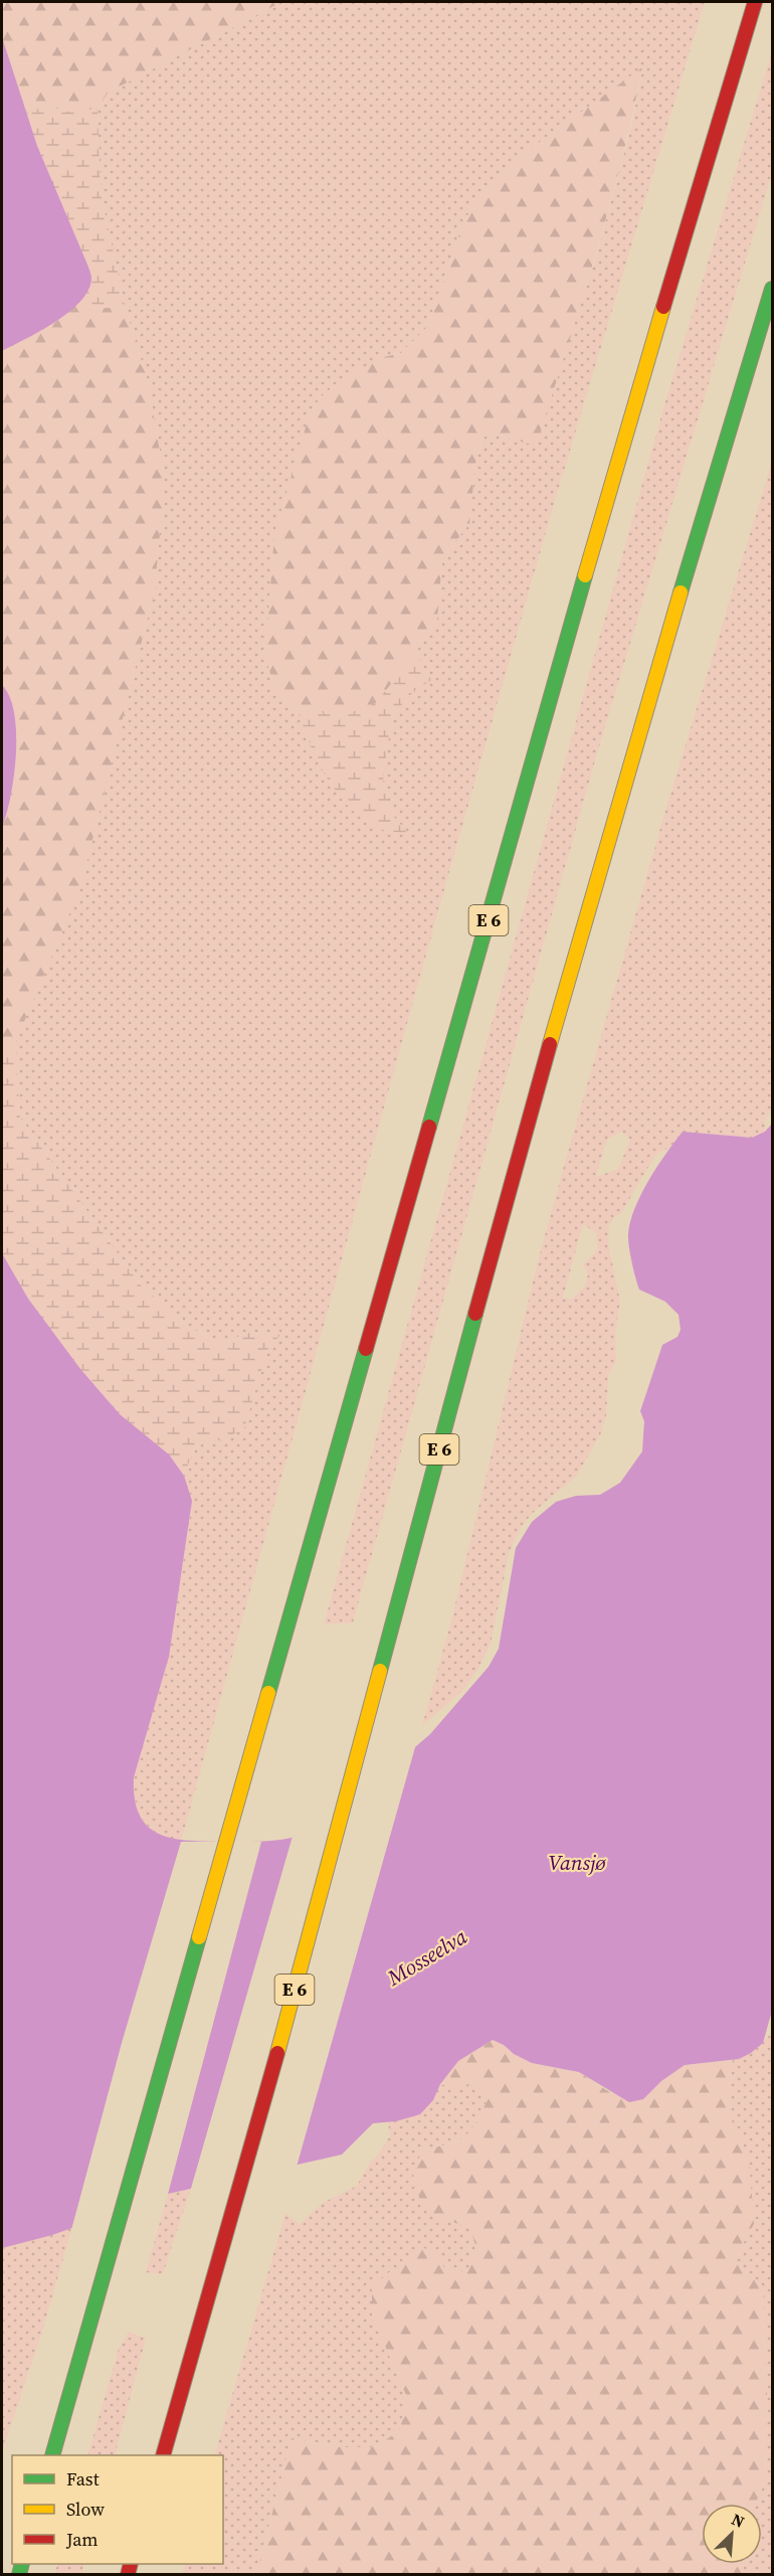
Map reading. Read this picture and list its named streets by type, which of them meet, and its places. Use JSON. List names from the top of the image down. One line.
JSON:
{"streets":{"highway":["E 6"]},"water":["Vansjø","Mosseelva"],"legend":["Fast","Slow","Jam"],"north":"top right"}
